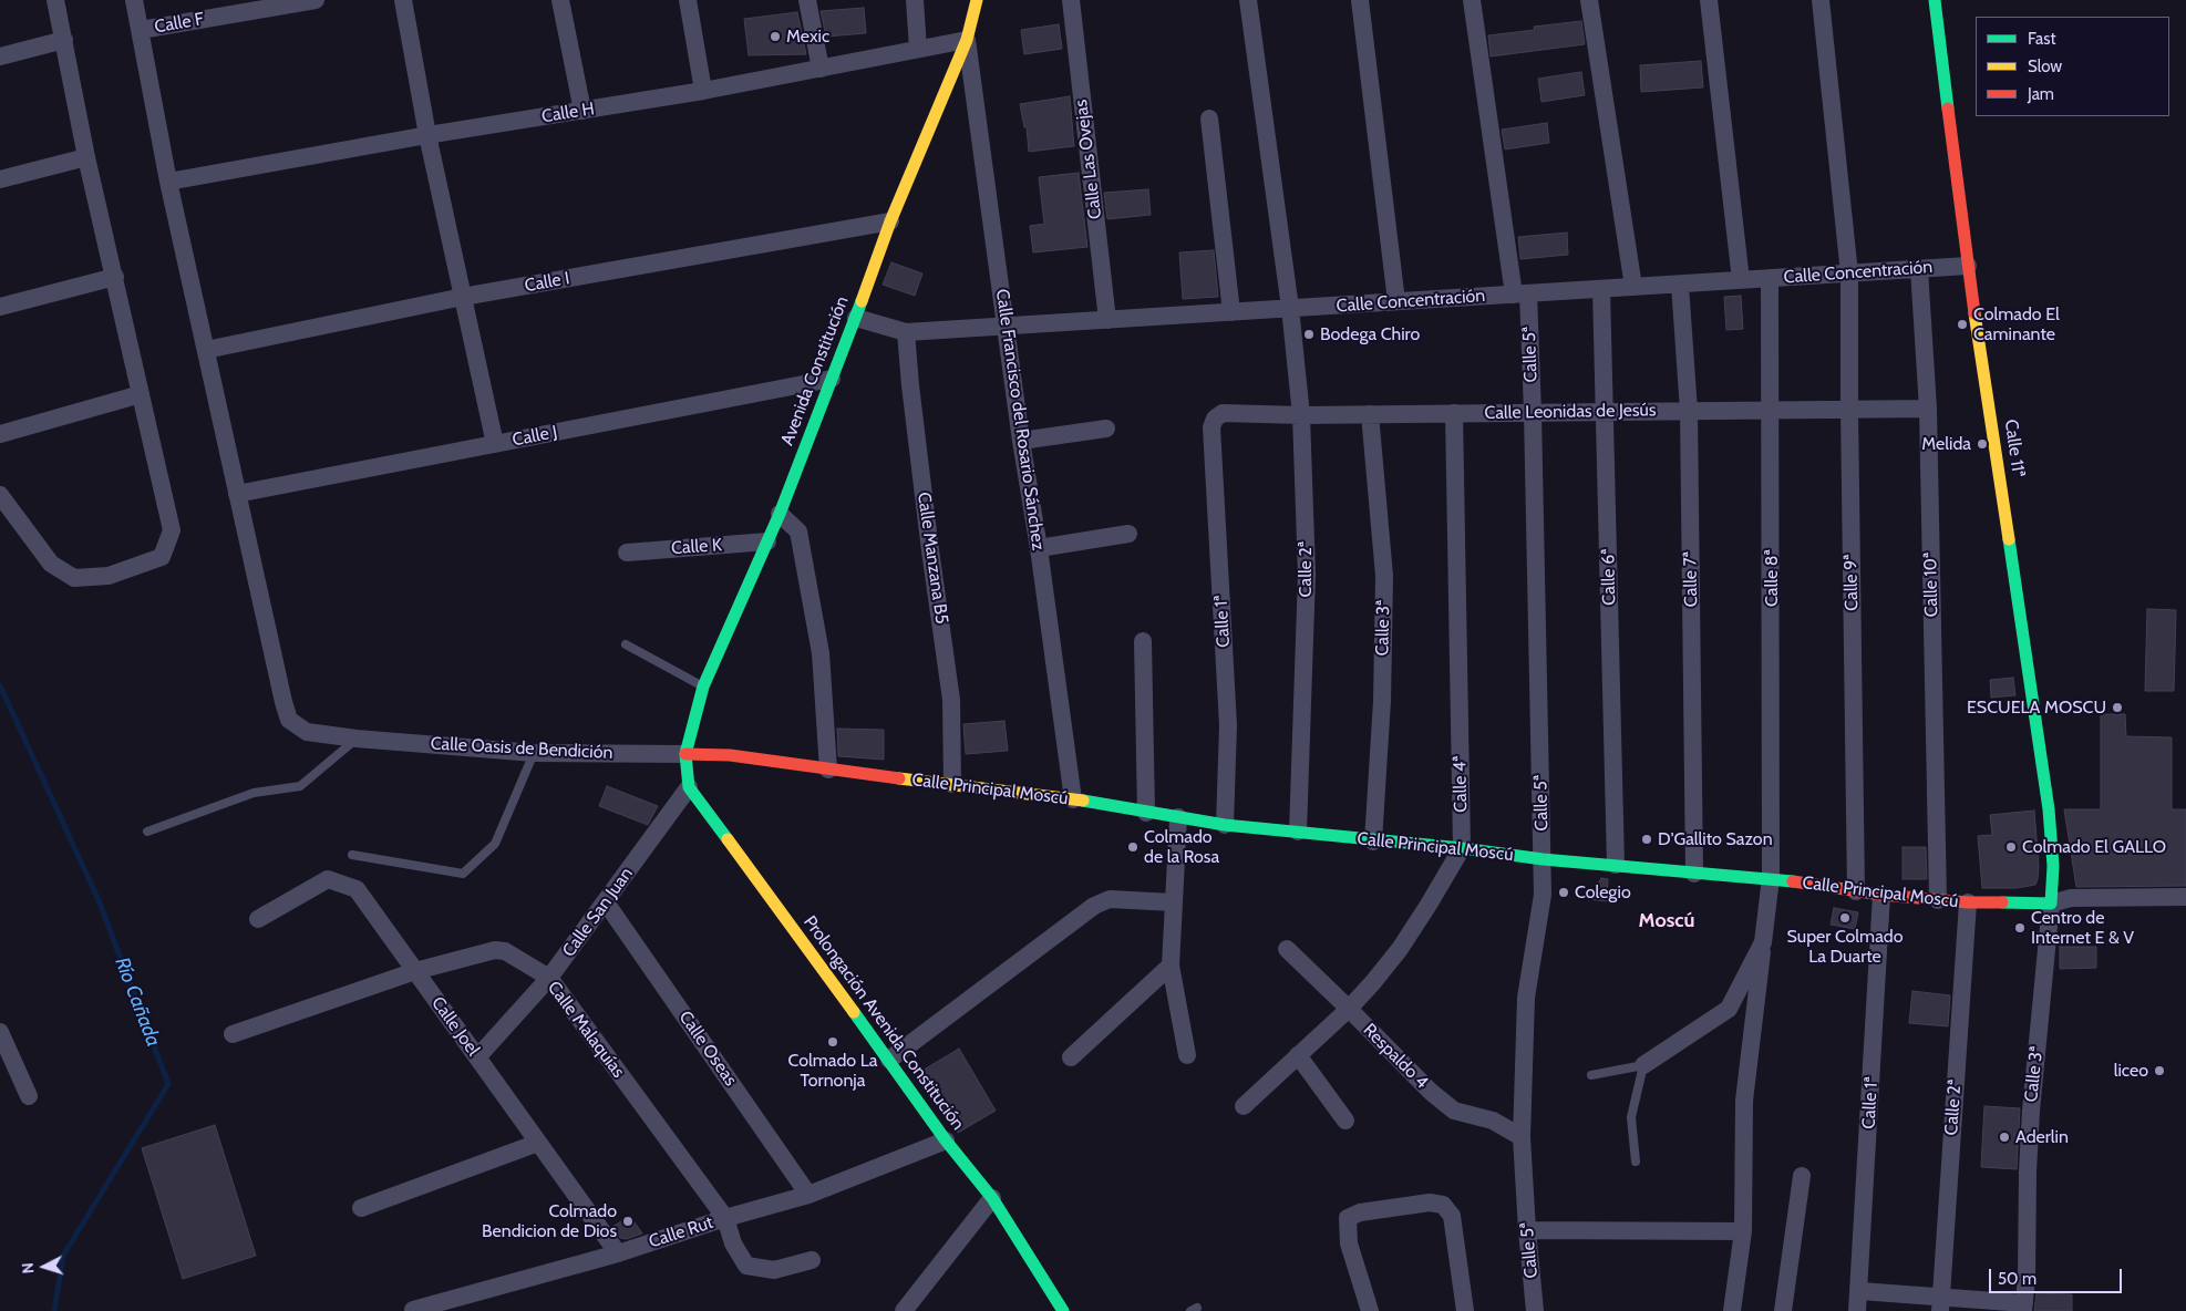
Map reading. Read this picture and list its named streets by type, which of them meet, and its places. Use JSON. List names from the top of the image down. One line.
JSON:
{"streets":{"street":["Calle F","Calle H","Calle Las Ovejas","Calle Concentración","Calle I","Calle 5ª","Avenida Constitución","Calle Leonidas de Jesús","Calle Francisco del Rosario Sánchez","Calle J","Calle 11ª","Calle K","Calle Manzana B5","Calle 2ª","Calle 6ª","Calle 8ª","Calle 7ª","Calle 9ª","Calle 10ª","Calle 1ª","Calle 3ª","Calle Oasis de Bendición","Calle 4ª","Calle Principal Moscú","Calle San Juan","Prolongación Avenida Constitución","Calle Joel","Calle Malaquías","Calle Oseas","Respaldo 4","Calle Rut"]},"crossings":[["Calle F","Calle Oasis de Bendición"],["Calle H","Avenida Constitución"],["Calle H","Calle Francisco del Rosario Sánchez"],["Calle H","Calle Oasis de Bendición"],["Calle Las Ovejas","Calle Concentración"],["Calle Concentración","Calle 5ª"],["Calle Concentración","Avenida Constitución"],["Calle Concentración","Calle Francisco del Rosario Sánchez"],["Calle Concentración","Calle 11ª"],["Calle Concentración","Calle Manzana B5"],["Calle Concentración","Calle 2ª"],["Calle Concentración","Calle 6ª"],["Calle Concentración","Calle 8ª"],["Calle Concentración","Calle 7ª"],["Calle Concentración","Calle 9ª"],["Calle Concentración","Calle 10ª"],["Calle I","Avenida Constitución"],["Calle I","Calle Oasis de Bendición"],["Calle 5ª","Calle Leonidas de Jesús"],["Calle 5ª","Calle Principal Moscú"],["Calle 5ª","Respaldo 4"],["Avenida Constitución","Calle Francisco del Rosario Sánchez"],["Avenida Constitución","Calle J"],["Avenida Constitución","Calle K"],["Avenida Constitución","Calle Oasis de Bendición"],["Avenida Constitución","Calle Principal Moscú"],["Calle Leonidas de Jesús","Calle 2ª"],["Calle Leonidas de Jesús","Calle 6ª"],["Calle Leonidas de Jesús","Calle 8ª"],["Calle Leonidas de Jesús","Calle 7ª"],["Calle Leonidas de Jesús","Calle 9ª"],["Calle Leonidas de Jesús","Calle 10ª"],["Calle Leonidas de Jesús","Calle 1ª"],["Calle Leonidas de Jesús","Calle 3ª"],["Calle Leonidas de Jesús","Calle 4ª"],["Calle Francisco del Rosario Sánchez","Calle Principal Moscú"],["Calle J","Calle Oasis de Bendición"],["Calle 11ª","Calle 3ª"],["Calle 11ª","Calle Principal Moscú"],["Calle Manzana B5","Calle Principal Moscú"],["Calle 2ª","Calle Principal Moscú"],["Calle 6ª","Calle Principal Moscú"],["Calle 8ª","Calle Principal Moscú"],["Calle 7ª","Calle Principal Moscú"],["Calle 9ª","Calle Principal Moscú"],["Calle 10ª","Calle Principal Moscú"],["Calle 1ª","Calle Principal Moscú"],["Calle 3ª","Calle Principal Moscú"],["Calle Oasis de Bendición","Calle Principal Moscú"],["Calle 4ª","Calle Principal Moscú"],["Calle San Juan","Prolongación Avenida Constitución"],["Calle San Juan","Calle Joel"],["Calle San Juan","Calle Malaquías"],["Calle San Juan","Calle Oseas"],["Prolongación Avenida Constitución","Calle Rut"],["Calle Joel","Calle Malaquías"],["Calle Joel","Calle Rut"],["Calle Malaquías","Calle Rut"],["Calle Oseas","Calle Rut"]],"districts":["Moscú"],"water":["Río Cañada"],"places":["Mexic","Colmado El Caminante","Bodega Chiro","Melida","ESCUELA MOSCU","D'Gallito Sazon","Colmado de la Rosa","Colmado El GALLO","Colegio","Super Colmado La Duarte","Centro de Internet E & V","Colmado La Tornonja","liceo","Aderlin","Colmado Bendicion de Dios"],"legend":["Fast","Slow","Jam"],"scale_bar":"50 m","north":"left"}
